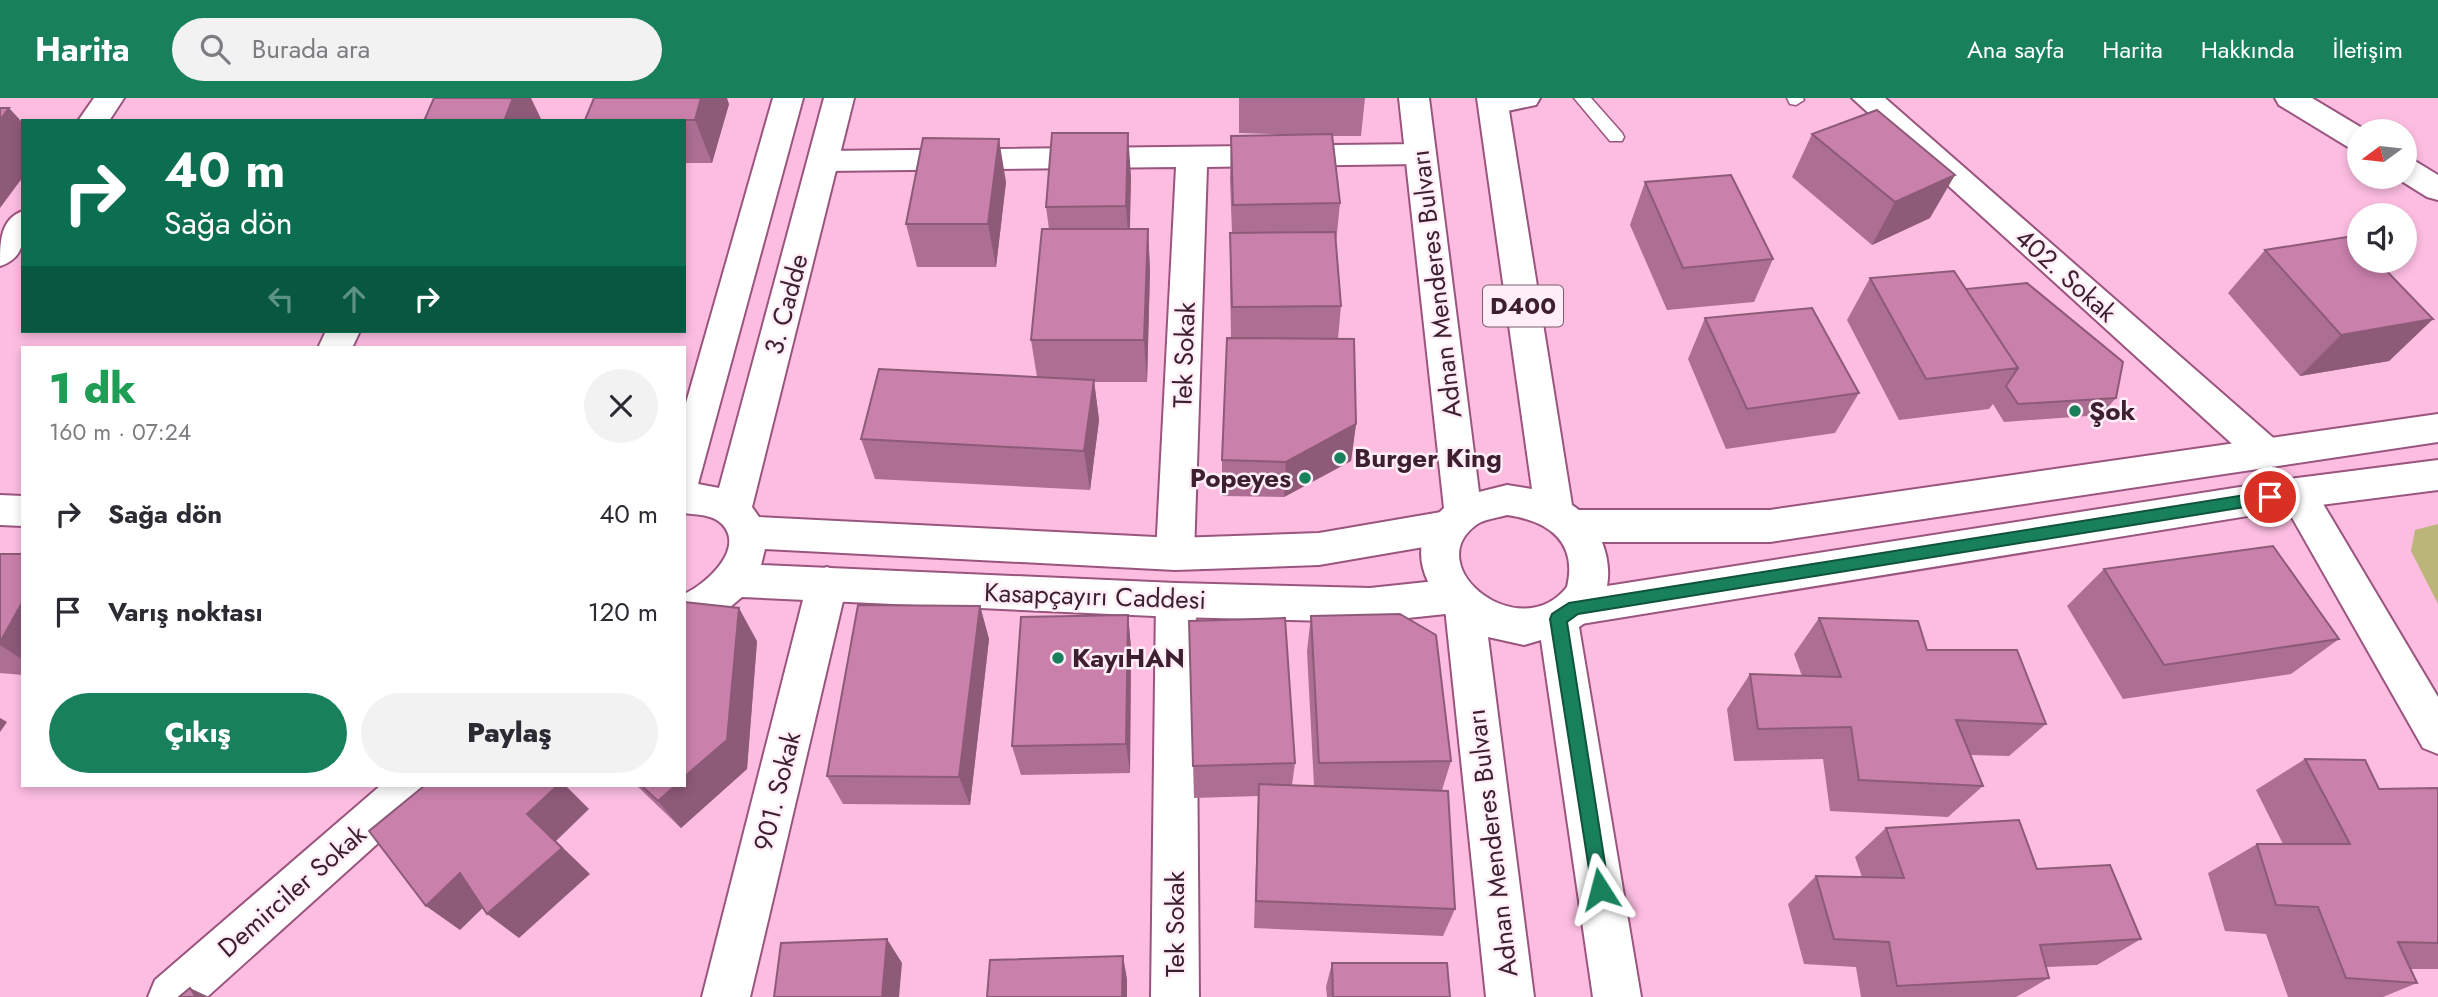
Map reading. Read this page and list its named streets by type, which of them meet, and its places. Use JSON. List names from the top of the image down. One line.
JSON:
{"streets":{"main road":["402. Sokak","Adnan Menderes Bulvarı","3. Cadde","D400","Tek Sokak","Kasapçayırı Caddesi","901. Sokak","Demirciler Sokak"]},"crossings":[["Adnan Menderes Bulvarı","D400"],["Adnan Menderes Bulvarı","Kasapçayırı Caddesi"],["3. Cadde","Kasapçayırı Caddesi"],["D400","Kasapçayırı Caddesi"],["Tek Sokak","Kasapçayırı Caddesi"],["Kasapçayırı Caddesi","901. Sokak"]],"places":["Şok","Burger King","Popeyes","KayıHAN"],"north":"left","page":{"header":"Harita","search":"Burada ara","nav":["Ana sayfa","Harita","Hakkında","İletişim"],"turn":["40 m","Sağa dön"],"heading":["1 dk","160 m · 07:24"],"list":[{"name":"Sağa dön","value":"40 m"},{"name":"Varış noktası","value":"120 m"}],"buttons":["Çıkış","Paylaş"]}}
